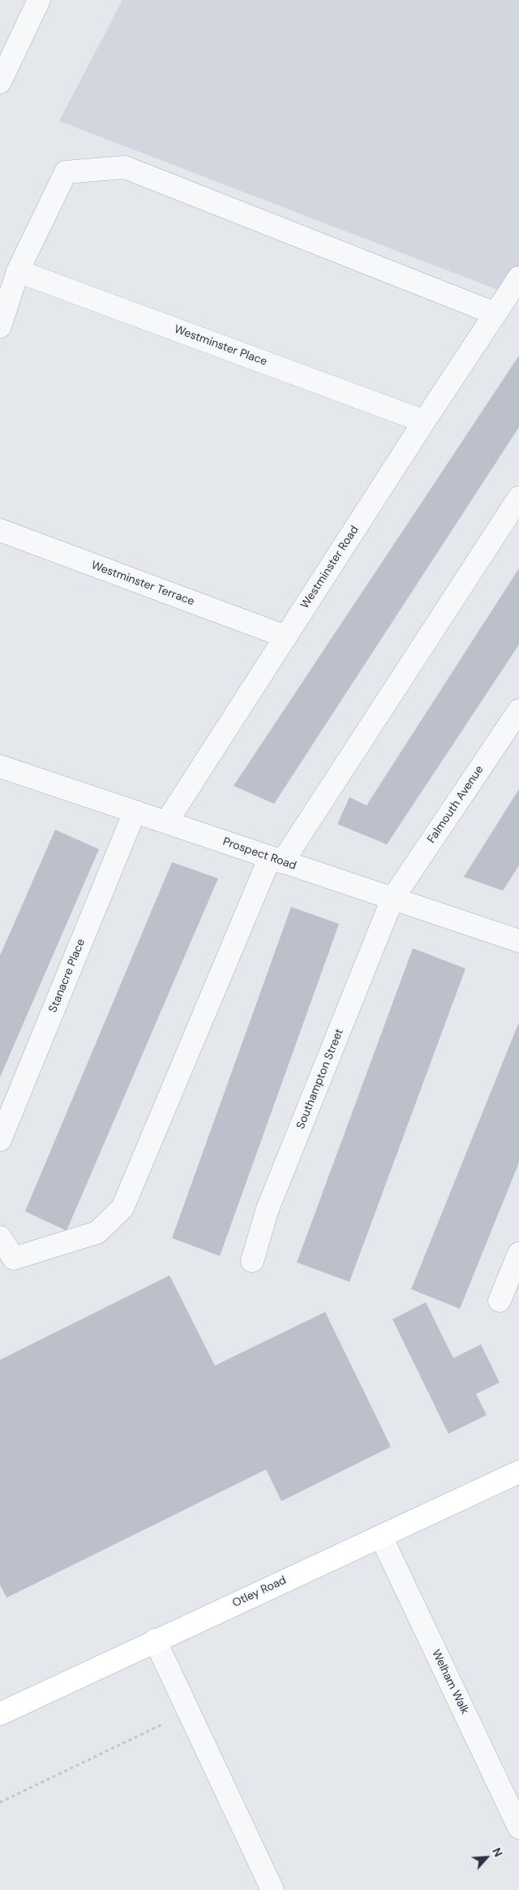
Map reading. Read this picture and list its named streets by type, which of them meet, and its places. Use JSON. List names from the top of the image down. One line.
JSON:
{"streets":{"main road":["Otley Road"],"street":["Westminster Place","Westminster Road","Westminster Terrace","Falmouth Avenue","Prospect Road","Stanacre Place","Southampton Street","Welham Walk"]},"crossings":[["Westminster Place","Westminster Road"],["Westminster Road","Westminster Terrace"],["Westminster Road","Prospect Road"],["Falmouth Avenue","Prospect Road"],["Falmouth Avenue","Southampton Street"],["Prospect Road","Stanacre Place"],["Prospect Road","Southampton Street"],["Otley Road","Welham Walk"]],"north":"top right"}
